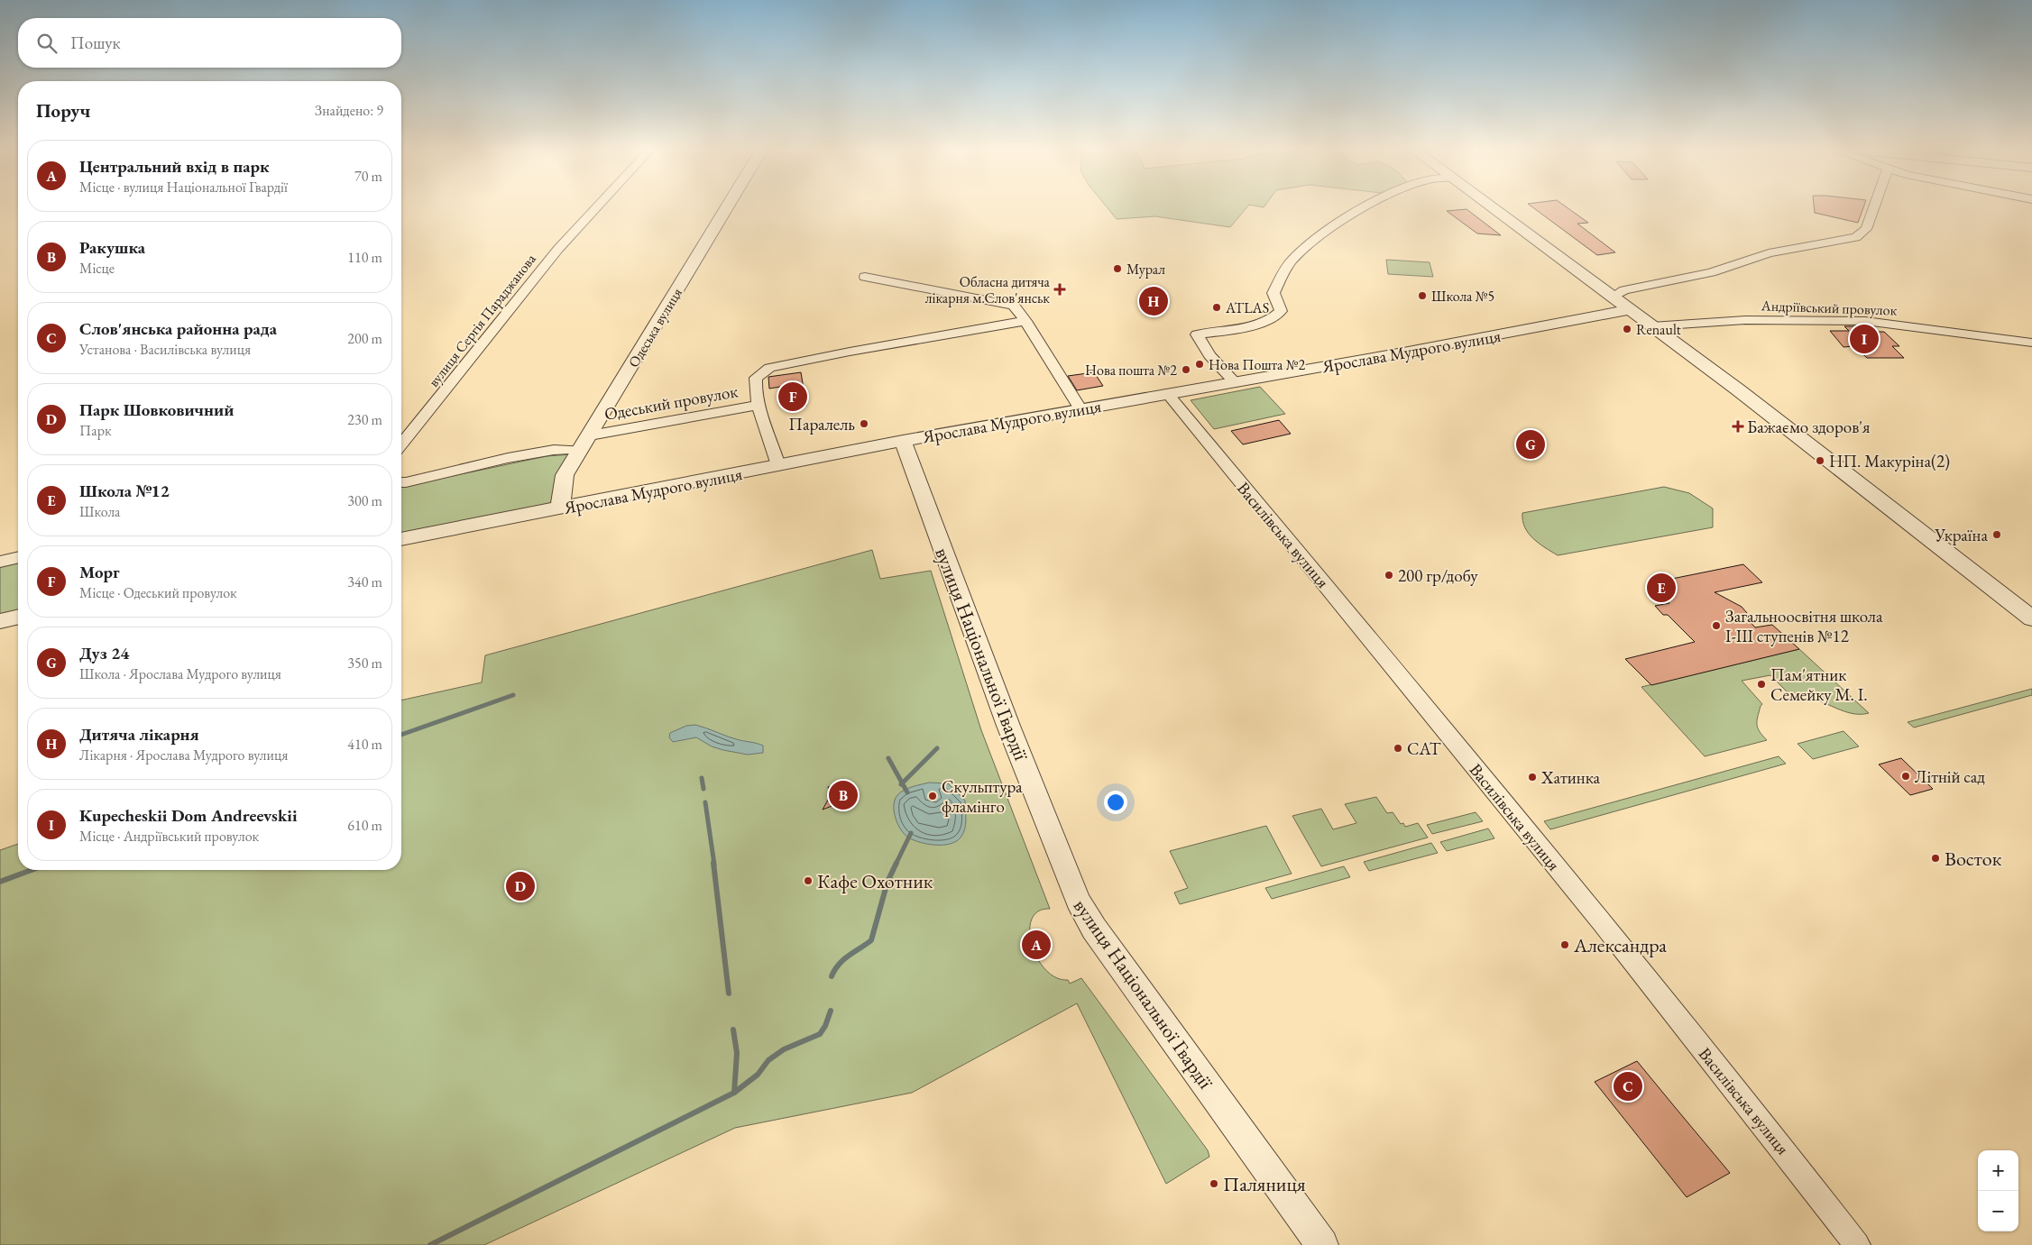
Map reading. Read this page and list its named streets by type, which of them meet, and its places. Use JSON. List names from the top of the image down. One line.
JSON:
{"streets":{"street":["Андріївський провулок","вулиця Сергія Параджанова","Одеська вулиця","Ярослава Мудрого вулиця","Одеський провулок","Василівська вулиця","вулиця Національної Гвардії"]},"crossings":[["Одеська вулиця","Ярослава Мудрого вулиця"],["Одеська вулиця","Одеський провулок"],["Ярослава Мудрого вулиця","Василівська вулиця"],["Ярослава Мудрого вулиця","вулиця Національної Гвардії"]],"places":{"other":["Мурал","Школа №5","ATLAS","Renault","Нова Пошта №2","Нова пошта №2","Паралель","НП. Макуріна(2)","Україна","200 гр/добу","Загальноосвітня школа І-ІІІ ступенів №12","Пам'ятник Семейку М. І.","САТ","Літній сад","Хатинка","Скульптура фламінго","Восток","Кафе Охотник","Александра","Паляниця"],"health":["Обласна дитяча лікарня м.Слов'янськ","Бажаємо здоров'я"]},"page":{"search":"Пошук","heading":["Поруч","Знайдено: 9"],"list":[{"mark":"A","name":"Центральний вхід в парк","note":"Місце · вулиця Національної Гвардії","value":"70 m"},{"mark":"B","name":"Ракушка","note":"Місце","value":"110 m"},{"mark":"C","name":"Слов'янська районна рада","note":"Установа · Василівська вулиця","value":"200 m"},{"mark":"D","name":"Парк Шовковичний","note":"Парк","value":"230 m"},{"mark":"E","name":"Школа №12","note":"Школа","value":"300 m"},{"mark":"F","name":"Морг","note":"Місце · Одеський провулок","value":"340 m"},{"mark":"G","name":"Дуз 24","note":"Школа · Ярослава Мудрого вулиця","value":"350 m"},{"mark":"H","name":"Дитяча лікарня","note":"Лікарня · Ярослава Мудрого вулиця","value":"410 m"},{"mark":"I","name":"Kupecheskii Dom Andreevskii","note":"Місце · Андріївський провулок","value":"610 m"}],"pins":["H","I","F","G","E","B","D","A","C"],"map_buttons":["+","−"]}}
